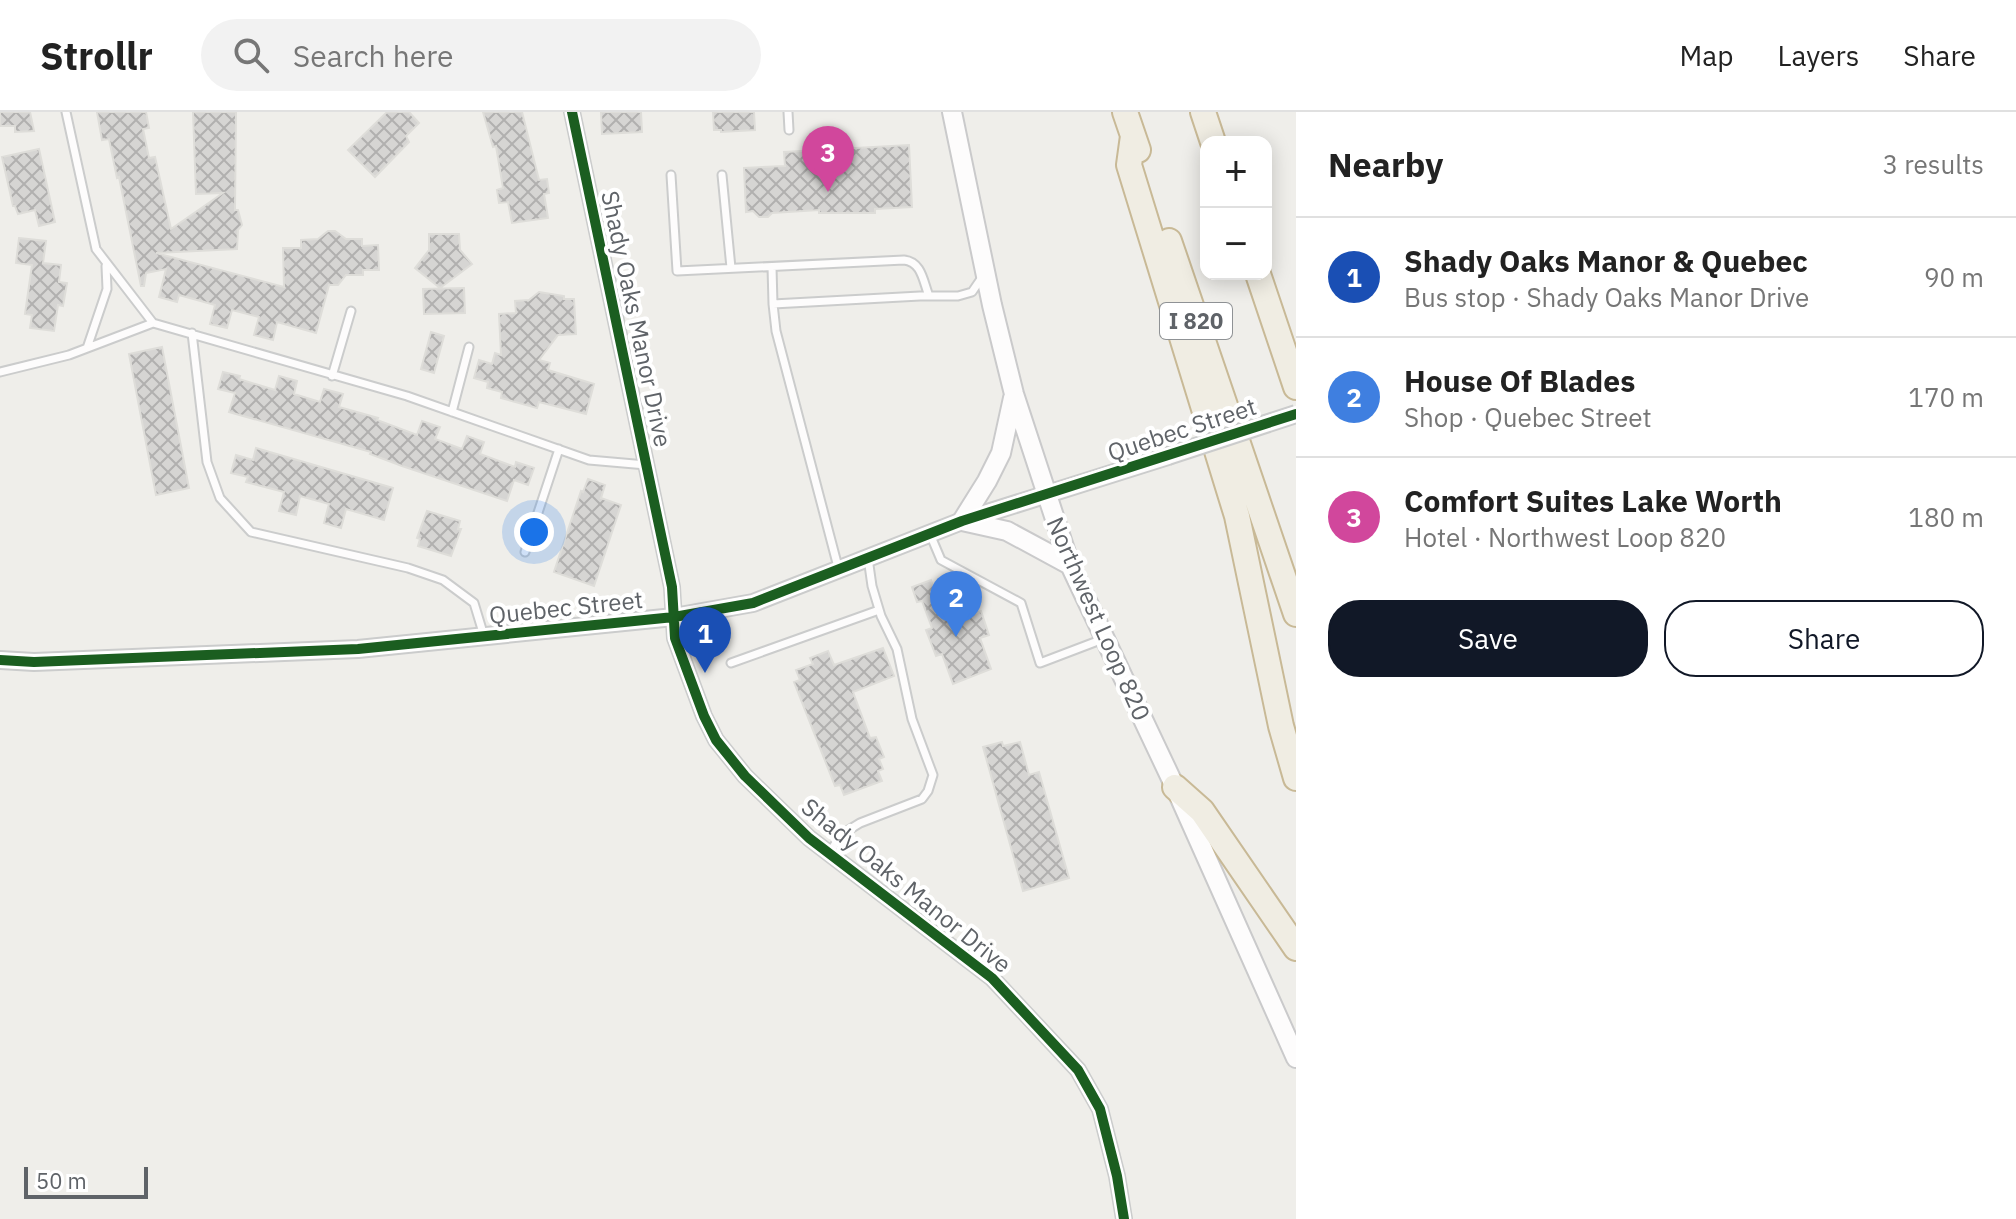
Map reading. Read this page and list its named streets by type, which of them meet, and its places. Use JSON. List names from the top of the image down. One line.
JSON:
{"streets":{"highway":["I 820"],"main road":["Northwest Loop 820"],"street":["Shady Oaks Manor Drive","Quebec Street"]},"crossings":[["Shady Oaks Manor Drive","Quebec Street"],["Quebec Street","Northwest Loop 820"]],"scale_bar":"50 m","page":{"header":"Strollr","search":"Search here","nav":["Map","Layers","Share"],"heading":["Nearby","3 results"],"pins":["3","2","1"],"map_buttons":["+","−"],"list":[{"mark":"1","name":"Shady Oaks Manor & Quebec","note":"Bus stop · Shady Oaks Manor Drive","value":"90 m"},{"mark":"2","name":"House Of Blades","note":"Shop · Quebec Street","value":"170 m"},{"mark":"3","name":"Comfort Suites Lake Worth","note":"Hotel · Northwest Loop 820","value":"180 m"}],"buttons":["Save","Share"],"scale":"50 m"}}
